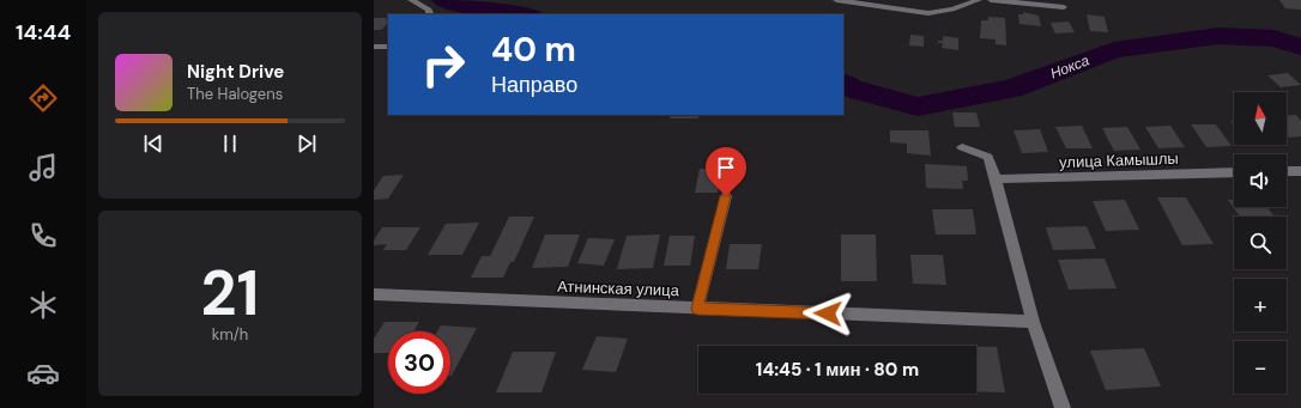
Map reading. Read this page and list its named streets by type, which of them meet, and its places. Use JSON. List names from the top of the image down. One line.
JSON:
{"streets":{"street":["улица Камышлы","Атнинская улица"]},"water":["Нокса"],"north":"top","page":{"tabs":"14:44","turn":["40 m","Направо"],"song":["Night Drive","The Halogens"],"map_buttons":["+","−"],"tile":["21","km/h"],"limit":"30","trip":"14:45 · 1 мин · 80 m"}}
